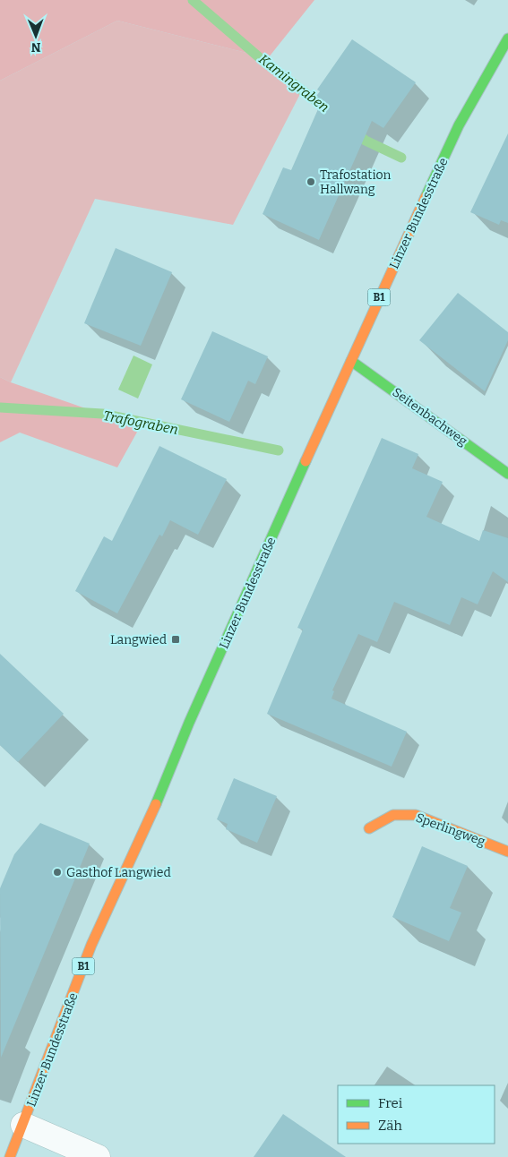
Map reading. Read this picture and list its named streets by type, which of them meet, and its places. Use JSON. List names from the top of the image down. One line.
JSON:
{"streets":{"main road":["Linzer Bundesstraße","B1","Seitenbachweg","Sperlingweg"]},"crossings":[["Linzer Bundesstraße","Seitenbachweg"]],"water":["Kamingraben","Trafograben"],"places":{"other":["Trafostation Hallwang","Gasthof Langwied"],"transit":["Langwied"]},"legend":["Frei","Zäh"],"north":"bottom"}
